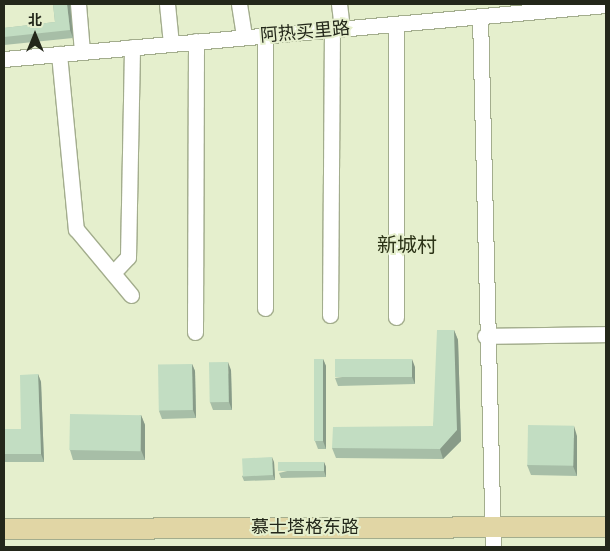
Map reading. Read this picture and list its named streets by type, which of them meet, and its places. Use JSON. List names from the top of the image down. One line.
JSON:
{"streets":{"main road":["慕士塔格东路"],"street":["阿热买里路"]},"districts":["新城村"],"north":"top"}
